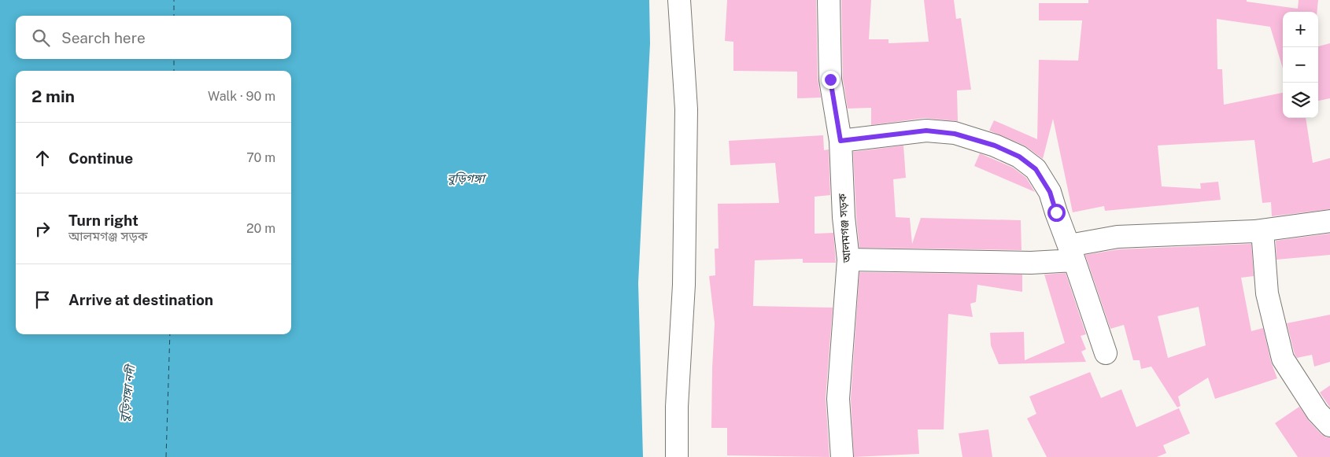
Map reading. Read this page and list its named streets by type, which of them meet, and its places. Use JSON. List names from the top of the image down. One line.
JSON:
{"streets":{"street":["আলমগঞ্জ সড়ক"]},"water":["বুড়িগঙ্গা","বুড়িগঙ্গা নদী"],"page":{"map_buttons":["+","−"],"search":"Search here","heading":["2 min","Walk · 90 m"],"list":[["Continue","70 m"],["Turn right","আলমগঞ্জ সড়ক","20 m"],"Arrive at destination"]}}
